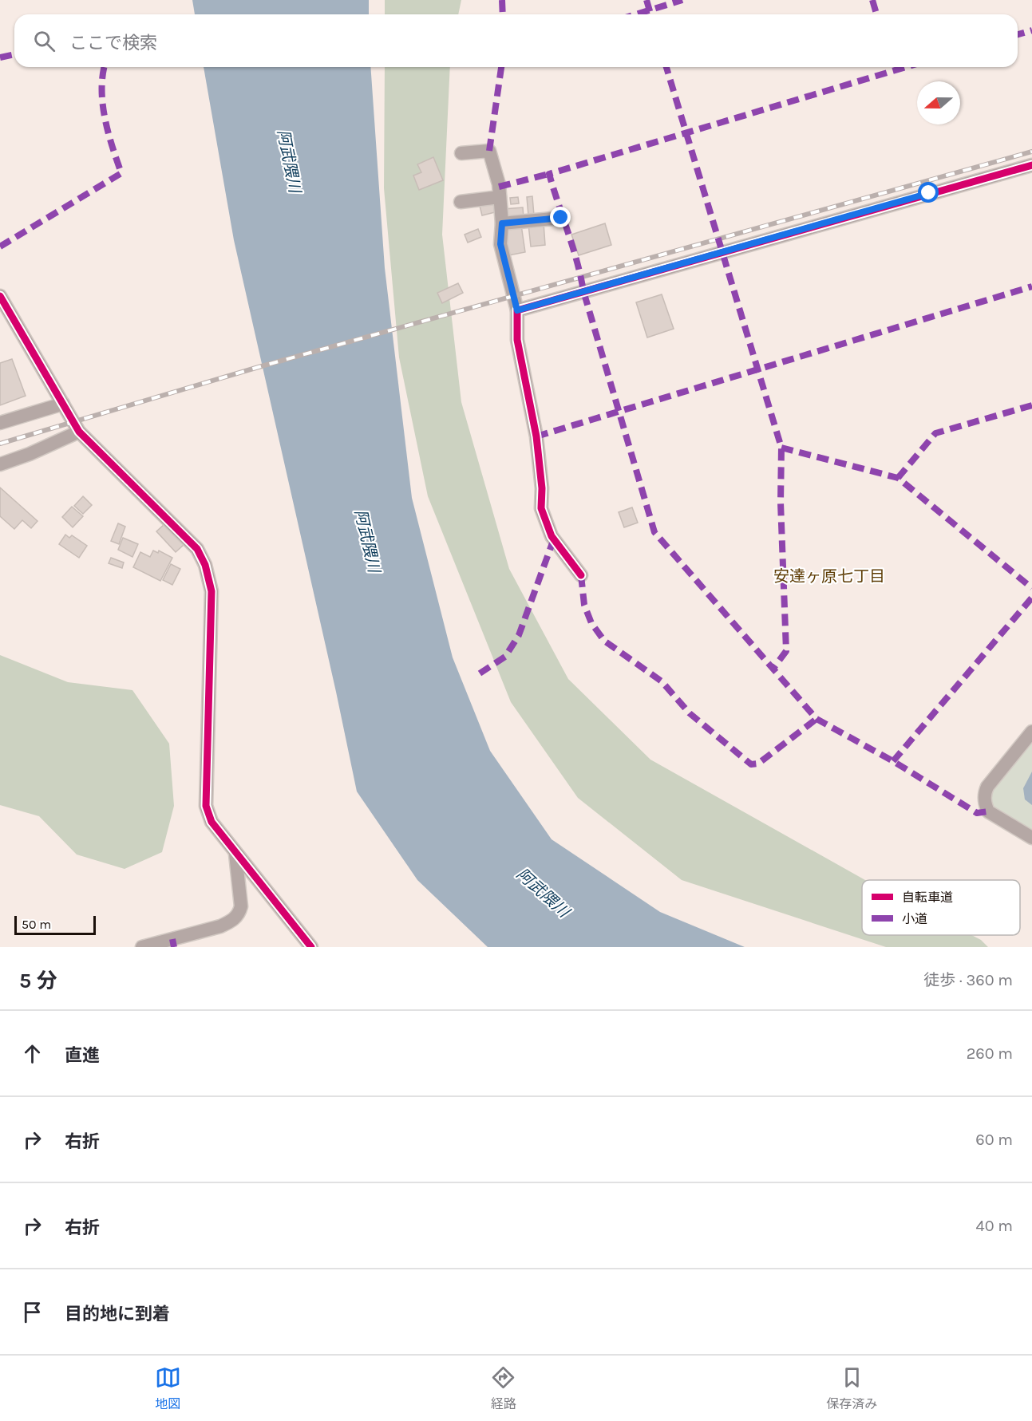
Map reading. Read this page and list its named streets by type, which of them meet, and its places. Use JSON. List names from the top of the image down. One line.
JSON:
{"districts":["安達ヶ原七丁目"],"water":["阿武隈川"],"legend":["自転車道","小道"],"scale_bar":"50 m","north":"left","page":{"search":"ここで検索","scale":"50 m","heading":["5 分","徒歩 · 360 m"],"list":[["直進","260 m"],["右折","60 m"],["右折","40 m"],"目的地に到着"],"nav":["地図","経路","保存済み"]}}
